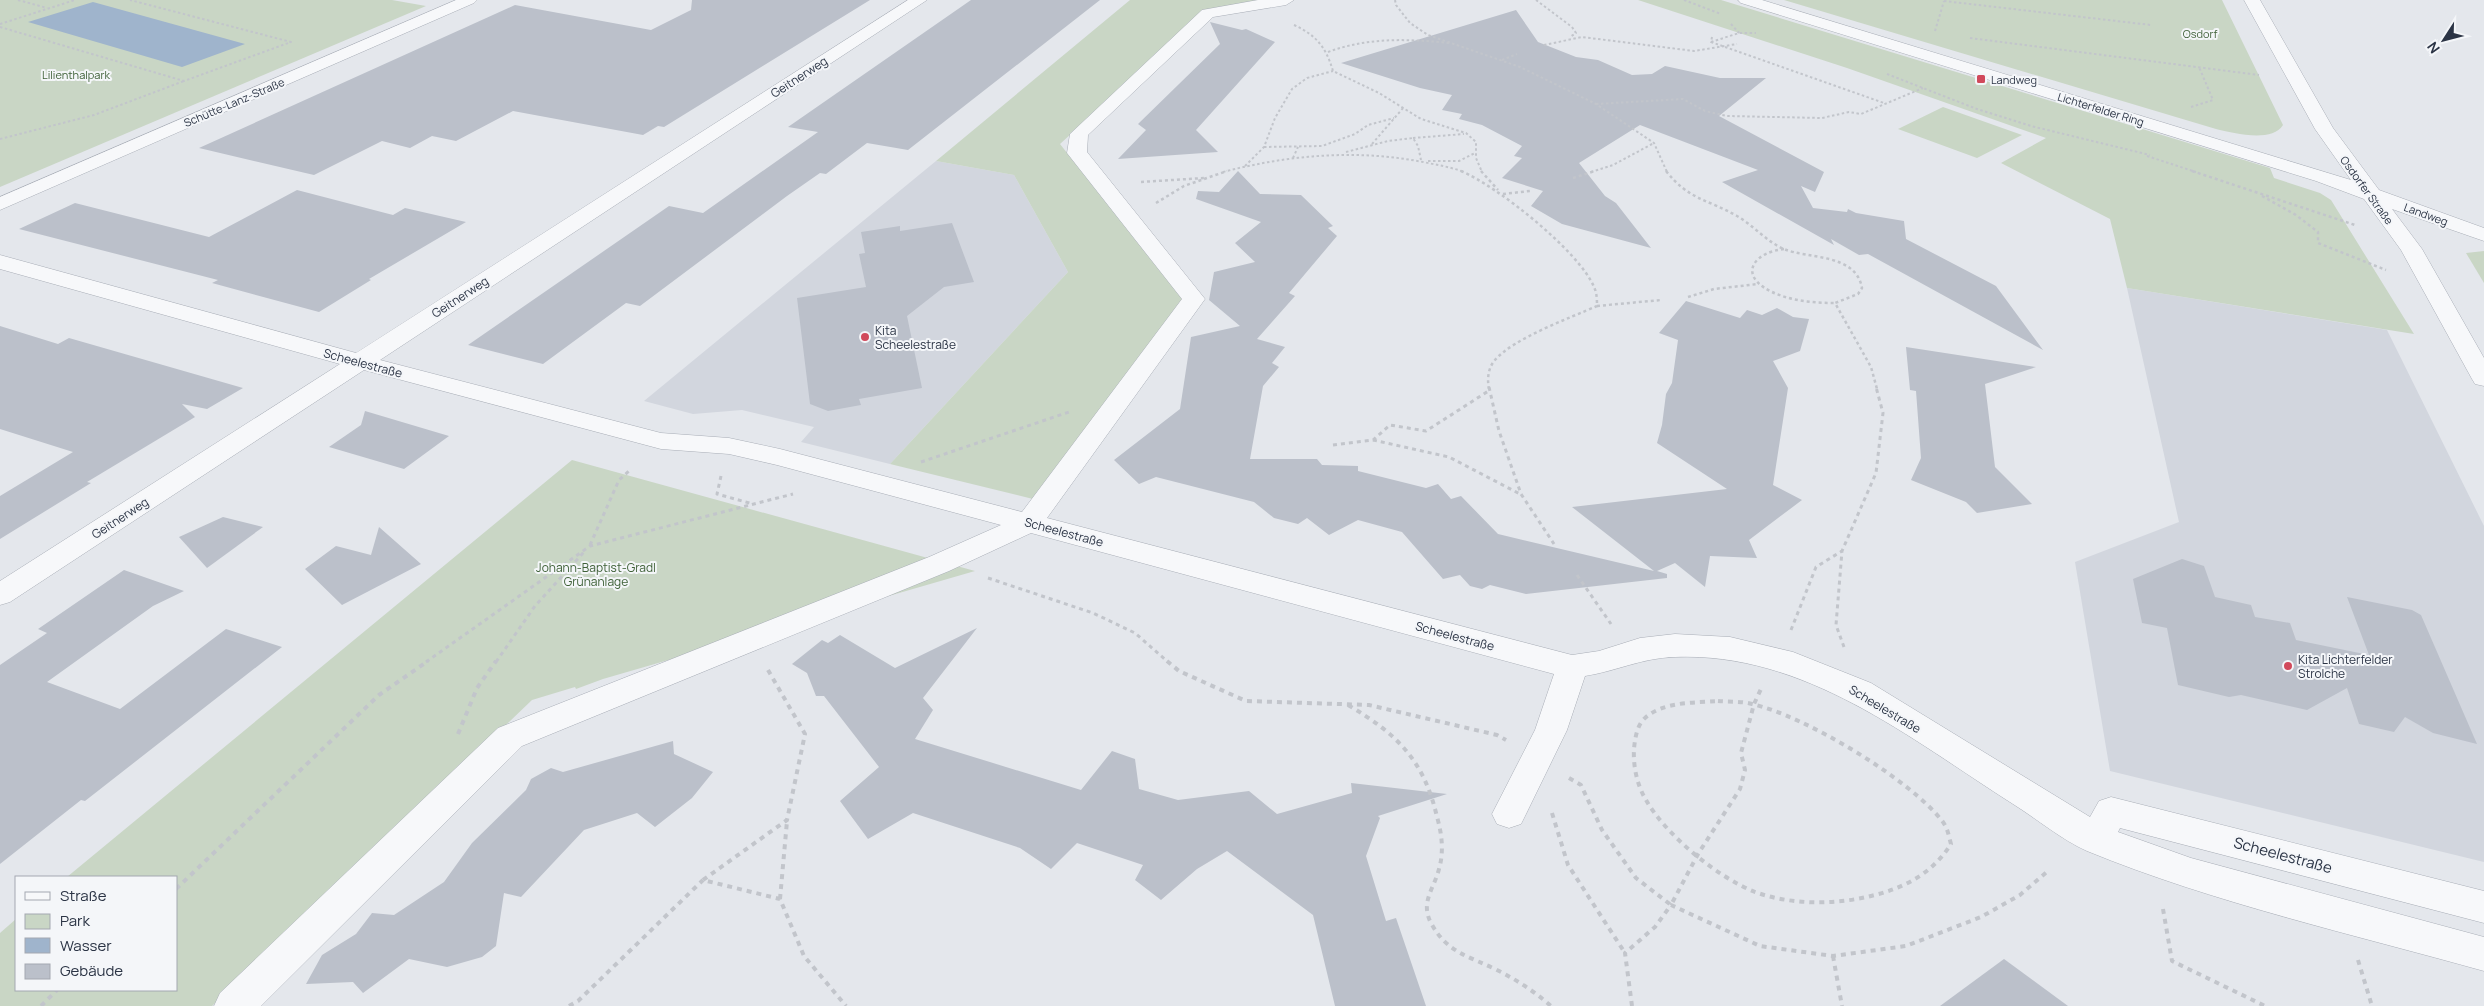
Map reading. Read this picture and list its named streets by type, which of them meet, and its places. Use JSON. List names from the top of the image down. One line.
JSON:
{"streets":{"street":["Geitnerweg","Schütte-Lanz-Straße","Lichterfelder Ring","Osdorfer Straße","Landweg","Scheelestraße"]},"crossings":[["Geitnerweg","Scheelestraße"],["Lichterfelder Ring","Osdorfer Straße"],["Lichterfelder Ring","Landweg"],["Osdorfer Straße","Landweg"]],"parks":["Osdorf","Lilienthalpark","Johann-Baptist-Gradl Grünanlage"],"places":{"transit":["Landweg"],"other":["Kita Scheelestraße","Kita Lichterfelder Strolche"]},"legend":["Straße","Park","Wasser","Gebäude"],"north":"bottom left"}
